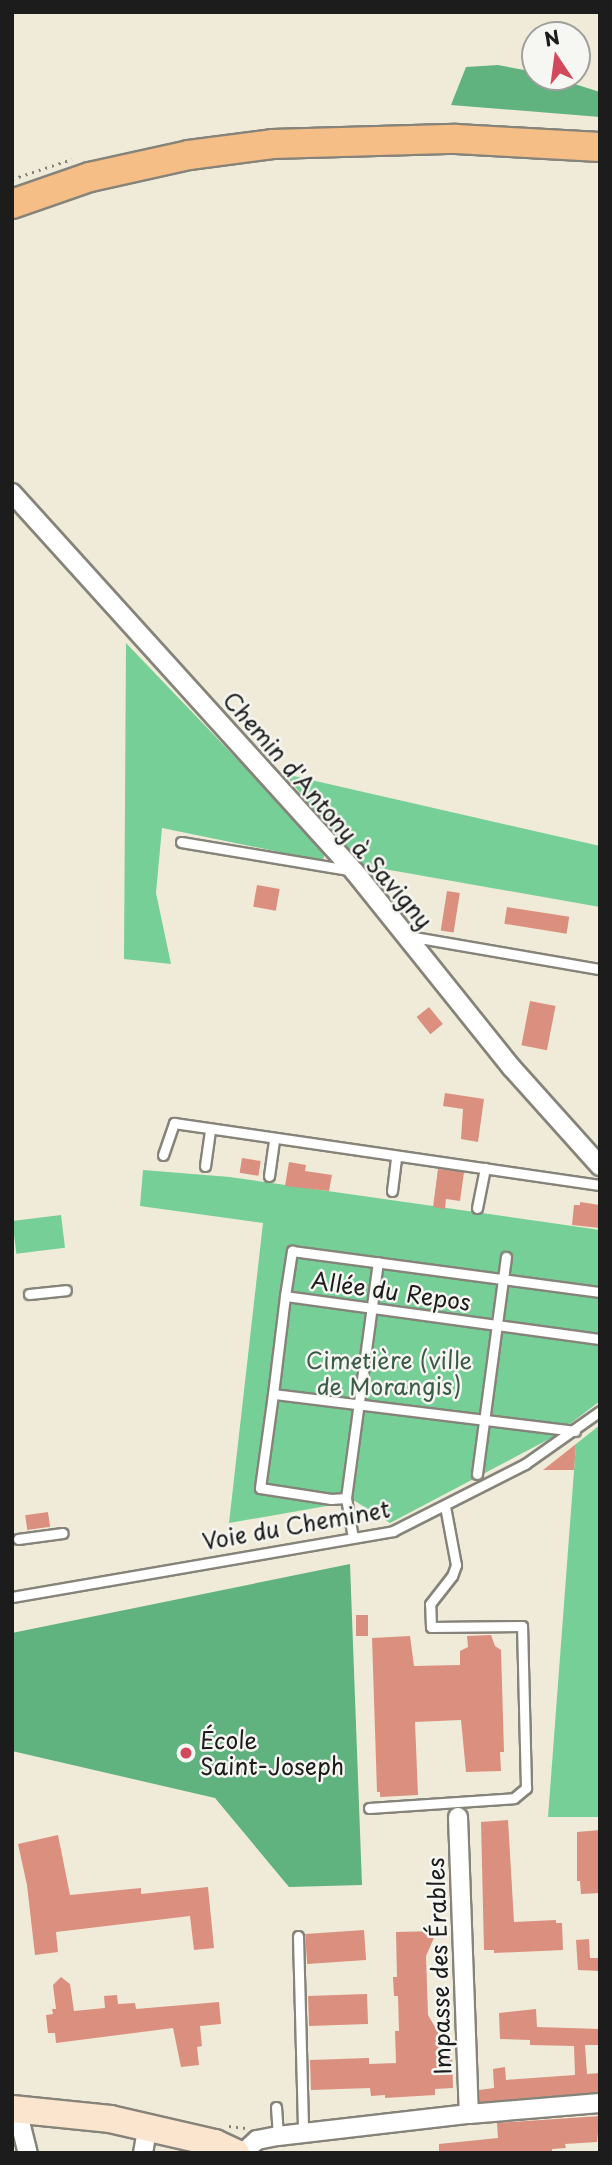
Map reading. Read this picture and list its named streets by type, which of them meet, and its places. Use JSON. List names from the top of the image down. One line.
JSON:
{"streets":{"street":["Chemin d'Antony à Savigny","Impasse des Érables"],"lane":["Allée du Repos","Voie du Cheminet"]},"parks":["Cimetière (ville de Morangis)"],"places":["École Saint-Joseph"],"north":"top"}
